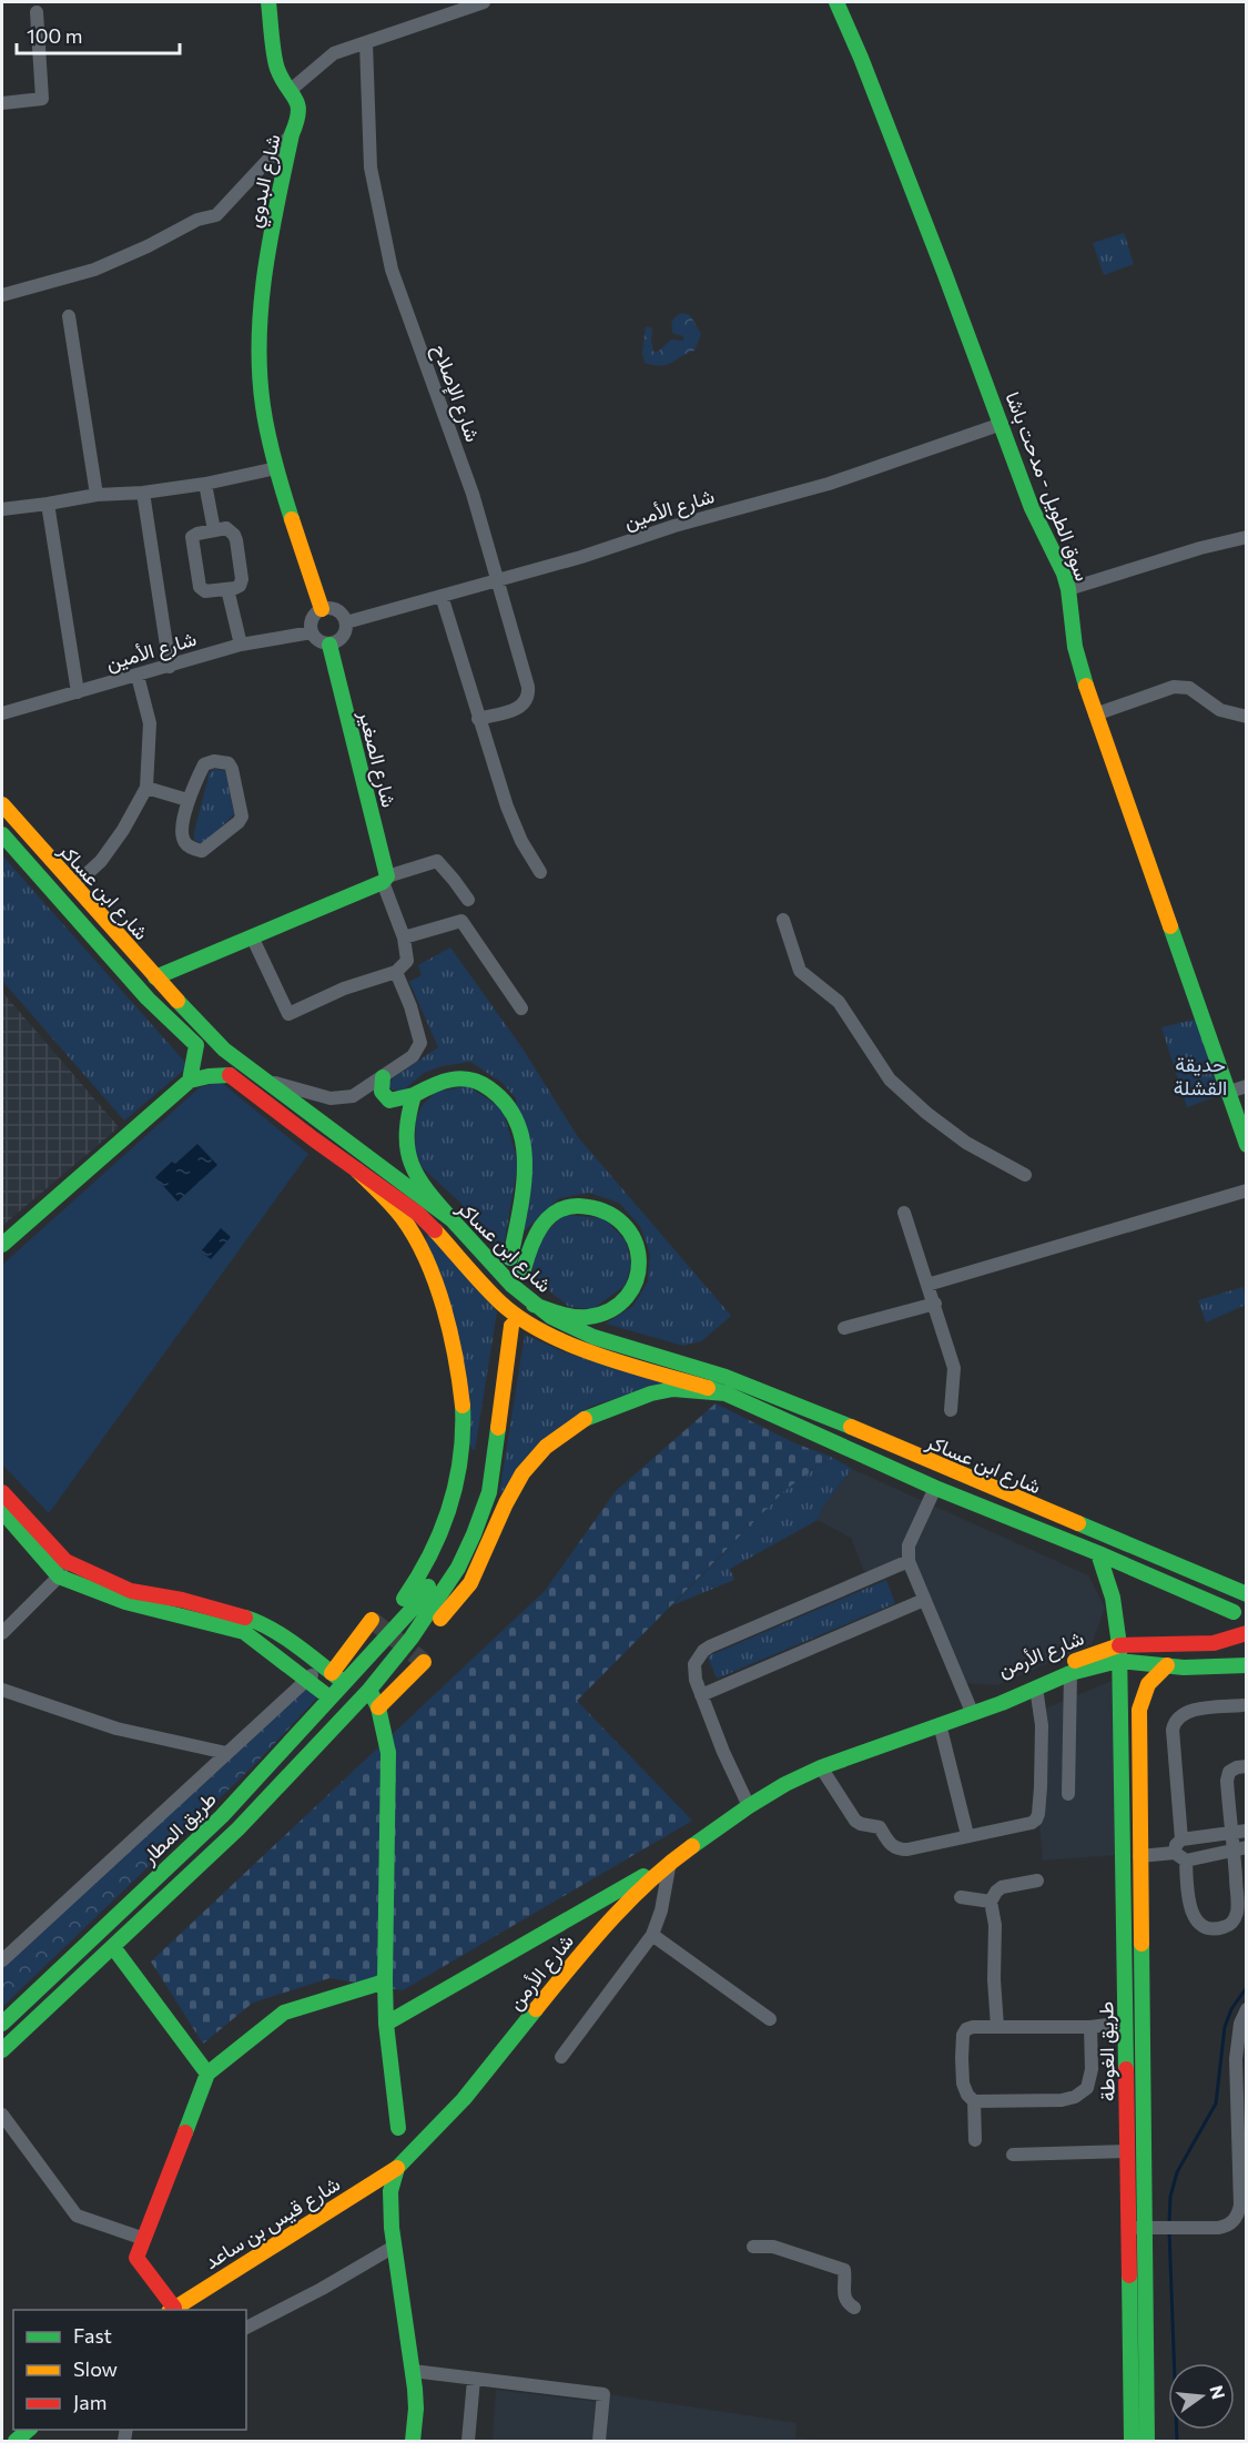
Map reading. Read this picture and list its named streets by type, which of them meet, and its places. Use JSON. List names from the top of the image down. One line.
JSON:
{"streets":{"main road":["شارع البدوي","سوق الطويل - مدحت باشا","شارع الصغير","شارع ابن عساكر","شارع الأرمن","طريق المطار","طريق الغوطة","شارع قيس بن ساعد"],"street":["شارع الإصلاح","شارع الأمين"]},"crossings":[["شارع الإصلاح","شارع الأمين"],["سوق الطويل - مدحت باشا","شارع الأمين"],["شارع الأمين","شارع الصغير"],["شارع ابن عساكر","طريق الغوطة"],["شارع الأرمن","طريق الغوطة"],["شارع الأرمن","شارع قيس بن ساعد"]],"parks":["حديقة القشلة"],"legend":["Fast","Slow","Jam"],"scale_bar":"100 m","north":"right"}
